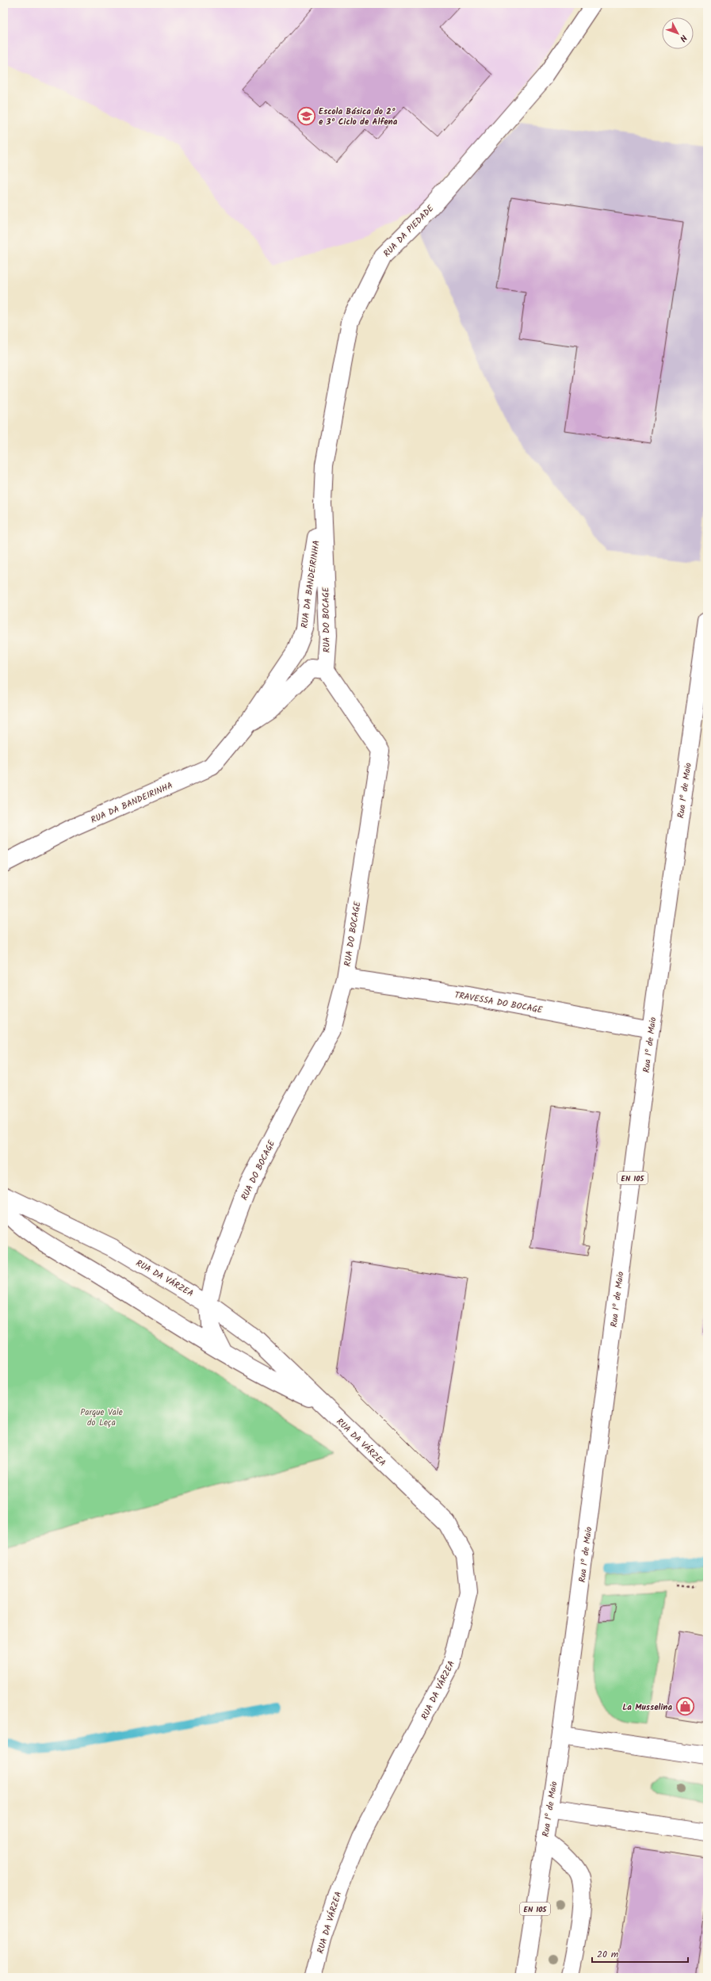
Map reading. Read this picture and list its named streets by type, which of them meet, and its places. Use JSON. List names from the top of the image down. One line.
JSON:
{"streets":{"street":["RUA DA PIEDADE","RUA DA BANDEIRINHA","RUA DO BOCAGE","Rua 1º de Maio","TRAVESSA DO BOCAGE","EN 105","RUA DA VÁRZEA"]},"crossings":[["RUA DA PIEDADE","RUA DA BANDEIRINHA"],["RUA DA PIEDADE","RUA DO BOCAGE"],["RUA DA BANDEIRINHA","RUA DO BOCAGE"],["RUA DO BOCAGE","TRAVESSA DO BOCAGE"],["RUA DO BOCAGE","RUA DA VÁRZEA"],["Rua 1º de Maio","TRAVESSA DO BOCAGE"]],"parks":["Parque Vale do Leça"],"places":{"school or university":["Escola Básica do 2º e 3º Ciclo de Alfena"],"shop":["La Musselina"]},"scale_bar":"20 m","north":"bottom right"}
